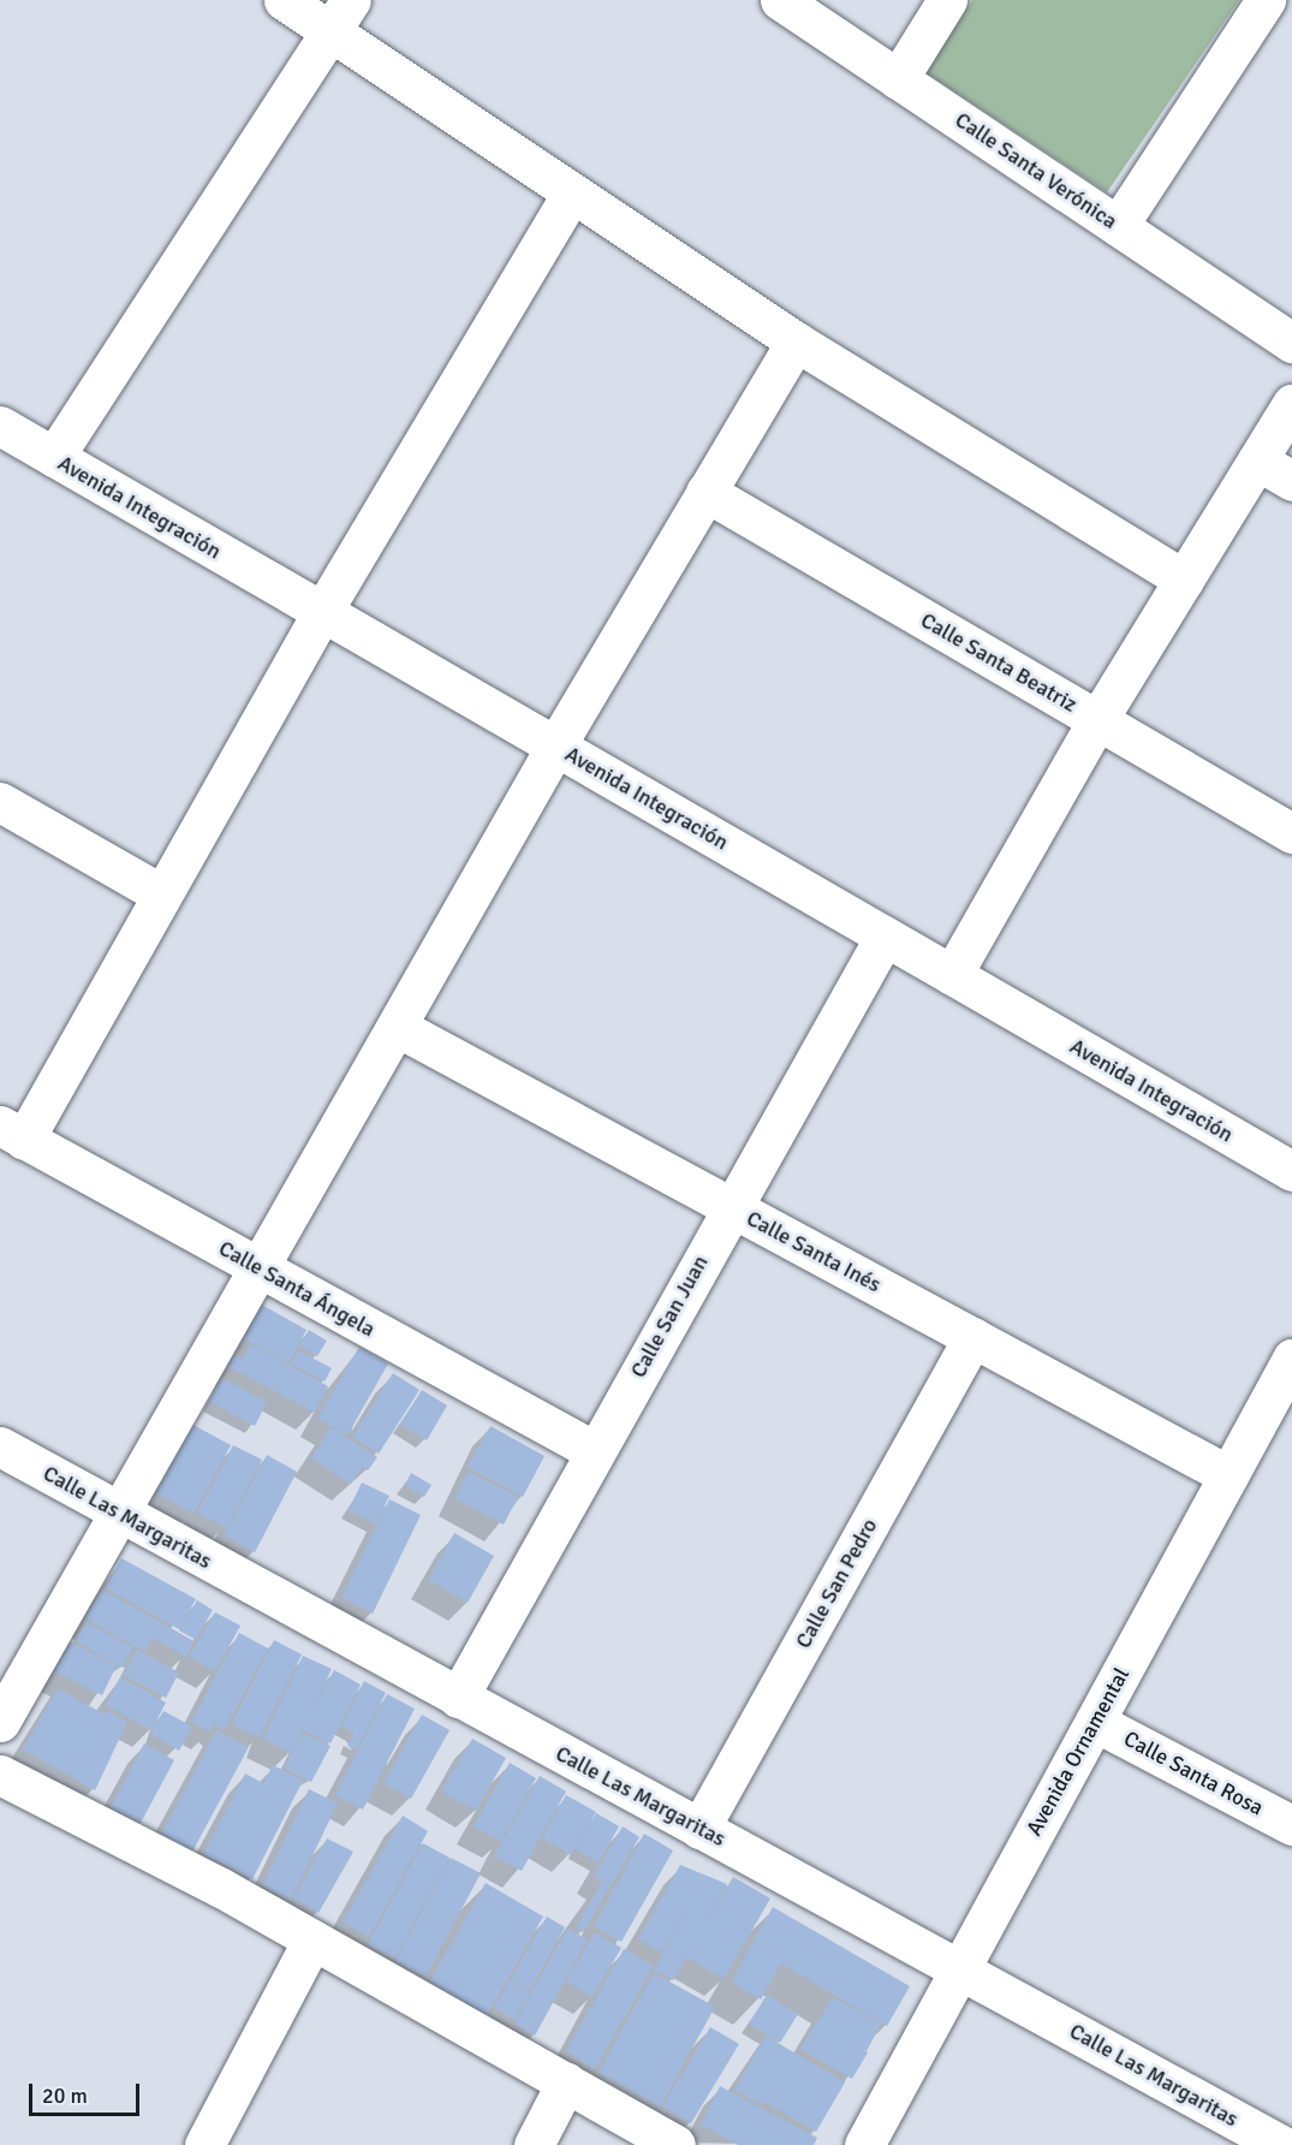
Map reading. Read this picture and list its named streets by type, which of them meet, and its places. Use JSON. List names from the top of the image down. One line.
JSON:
{"streets":{"street":["Calle Santa Verónica","Avenida Integración","Calle Santa Beatriz","Calle Santa Inés","Calle Santa Ángela","Calle San Juan","Calle Las Margaritas","Calle San Pedro","Avenida Ornamental","Calle Santa Rosa"]},"crossings":[["Avenida Integración","Calle San Juan"],["Calle Santa Inés","Calle San Juan"],["Calle Santa Inés","Calle San Pedro"],["Calle Santa Inés","Avenida Ornamental"],["Calle Santa Ángela","Calle San Juan"],["Calle San Juan","Calle Las Margaritas"],["Calle Las Margaritas","Calle San Pedro"],["Calle Las Margaritas","Avenida Ornamental"],["Avenida Ornamental","Calle Santa Rosa"]],"scale_bar":"20 m"}
